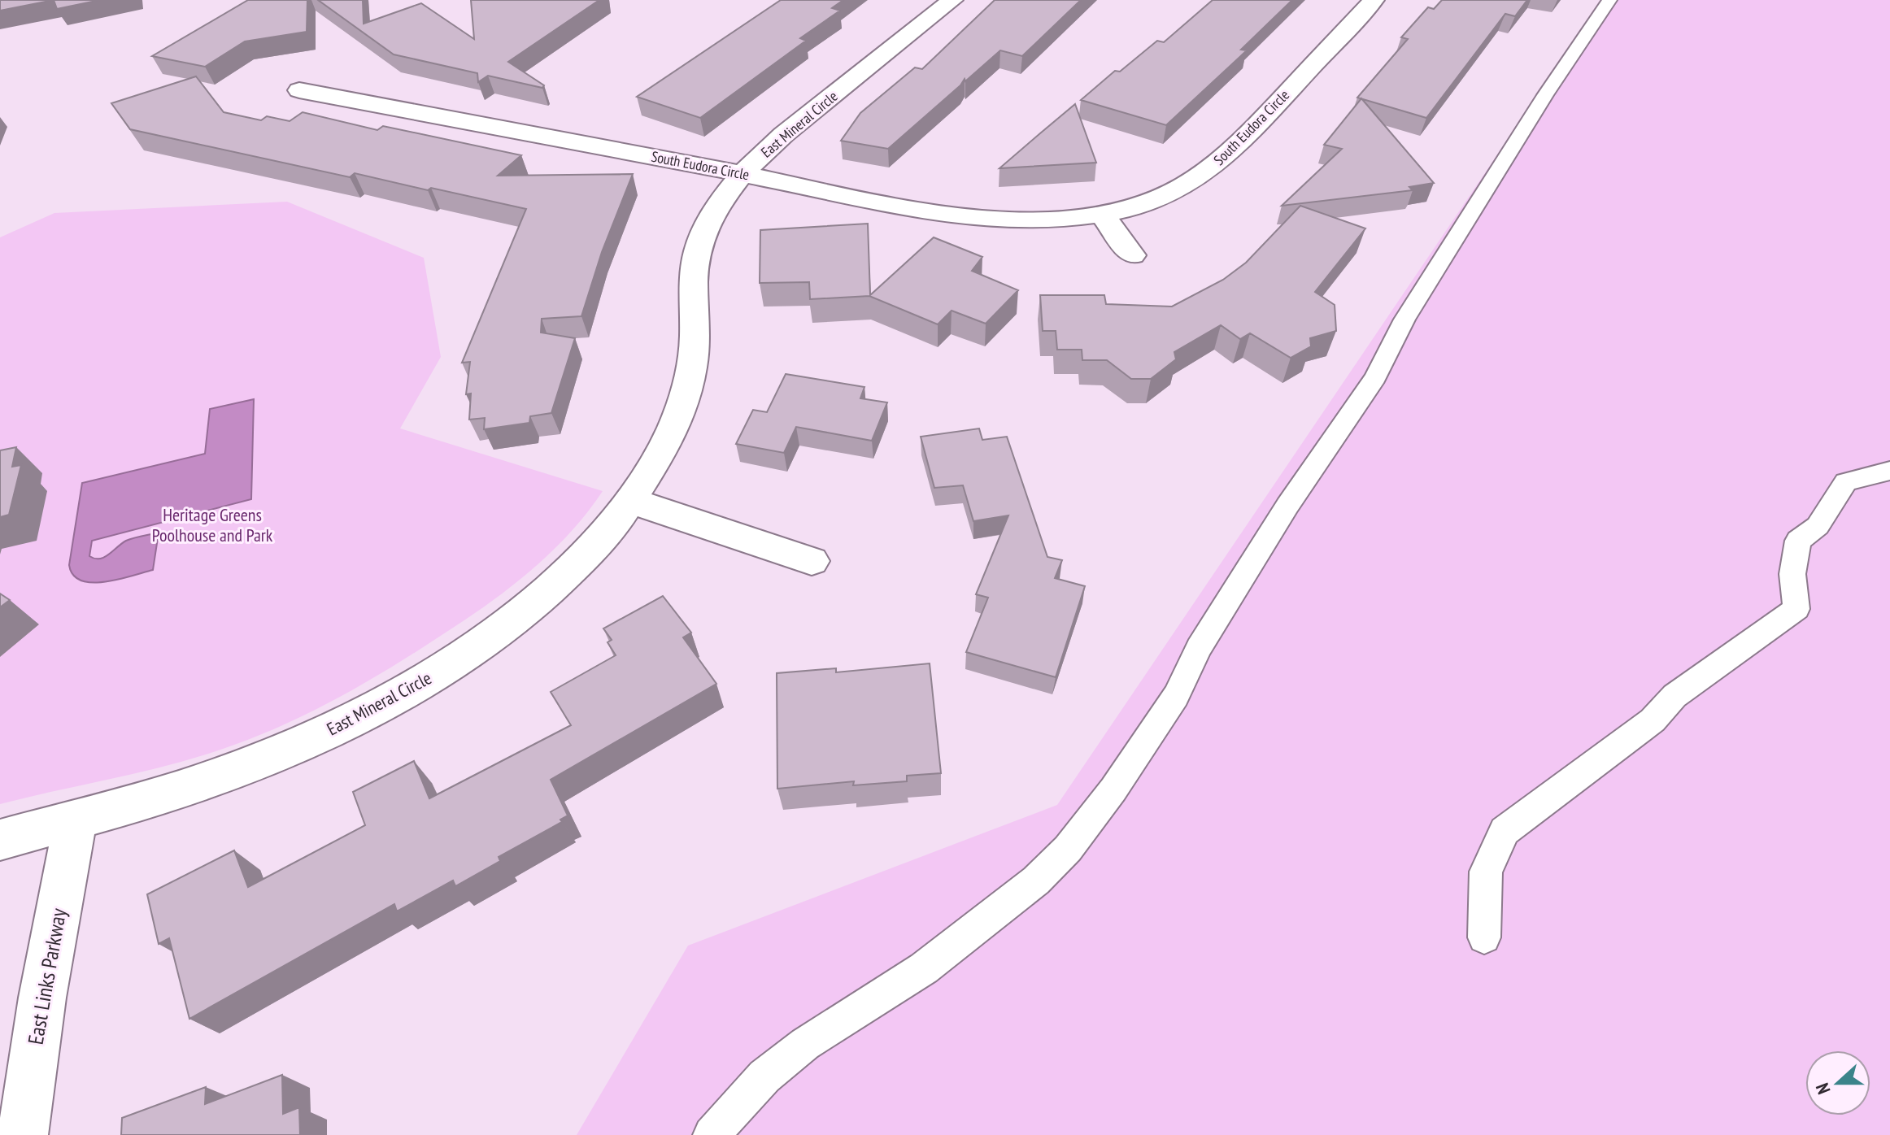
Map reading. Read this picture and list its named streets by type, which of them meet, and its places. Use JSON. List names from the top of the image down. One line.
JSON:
{"streets":{"street":["East Mineral Circle","South Eudora Circle","East Links Parkway"]},"crossings":[["East Mineral Circle","South Eudora Circle"],["East Mineral Circle","East Links Parkway"]],"parks":["Heritage Greens Poolhouse and Park"],"north":"left"}
